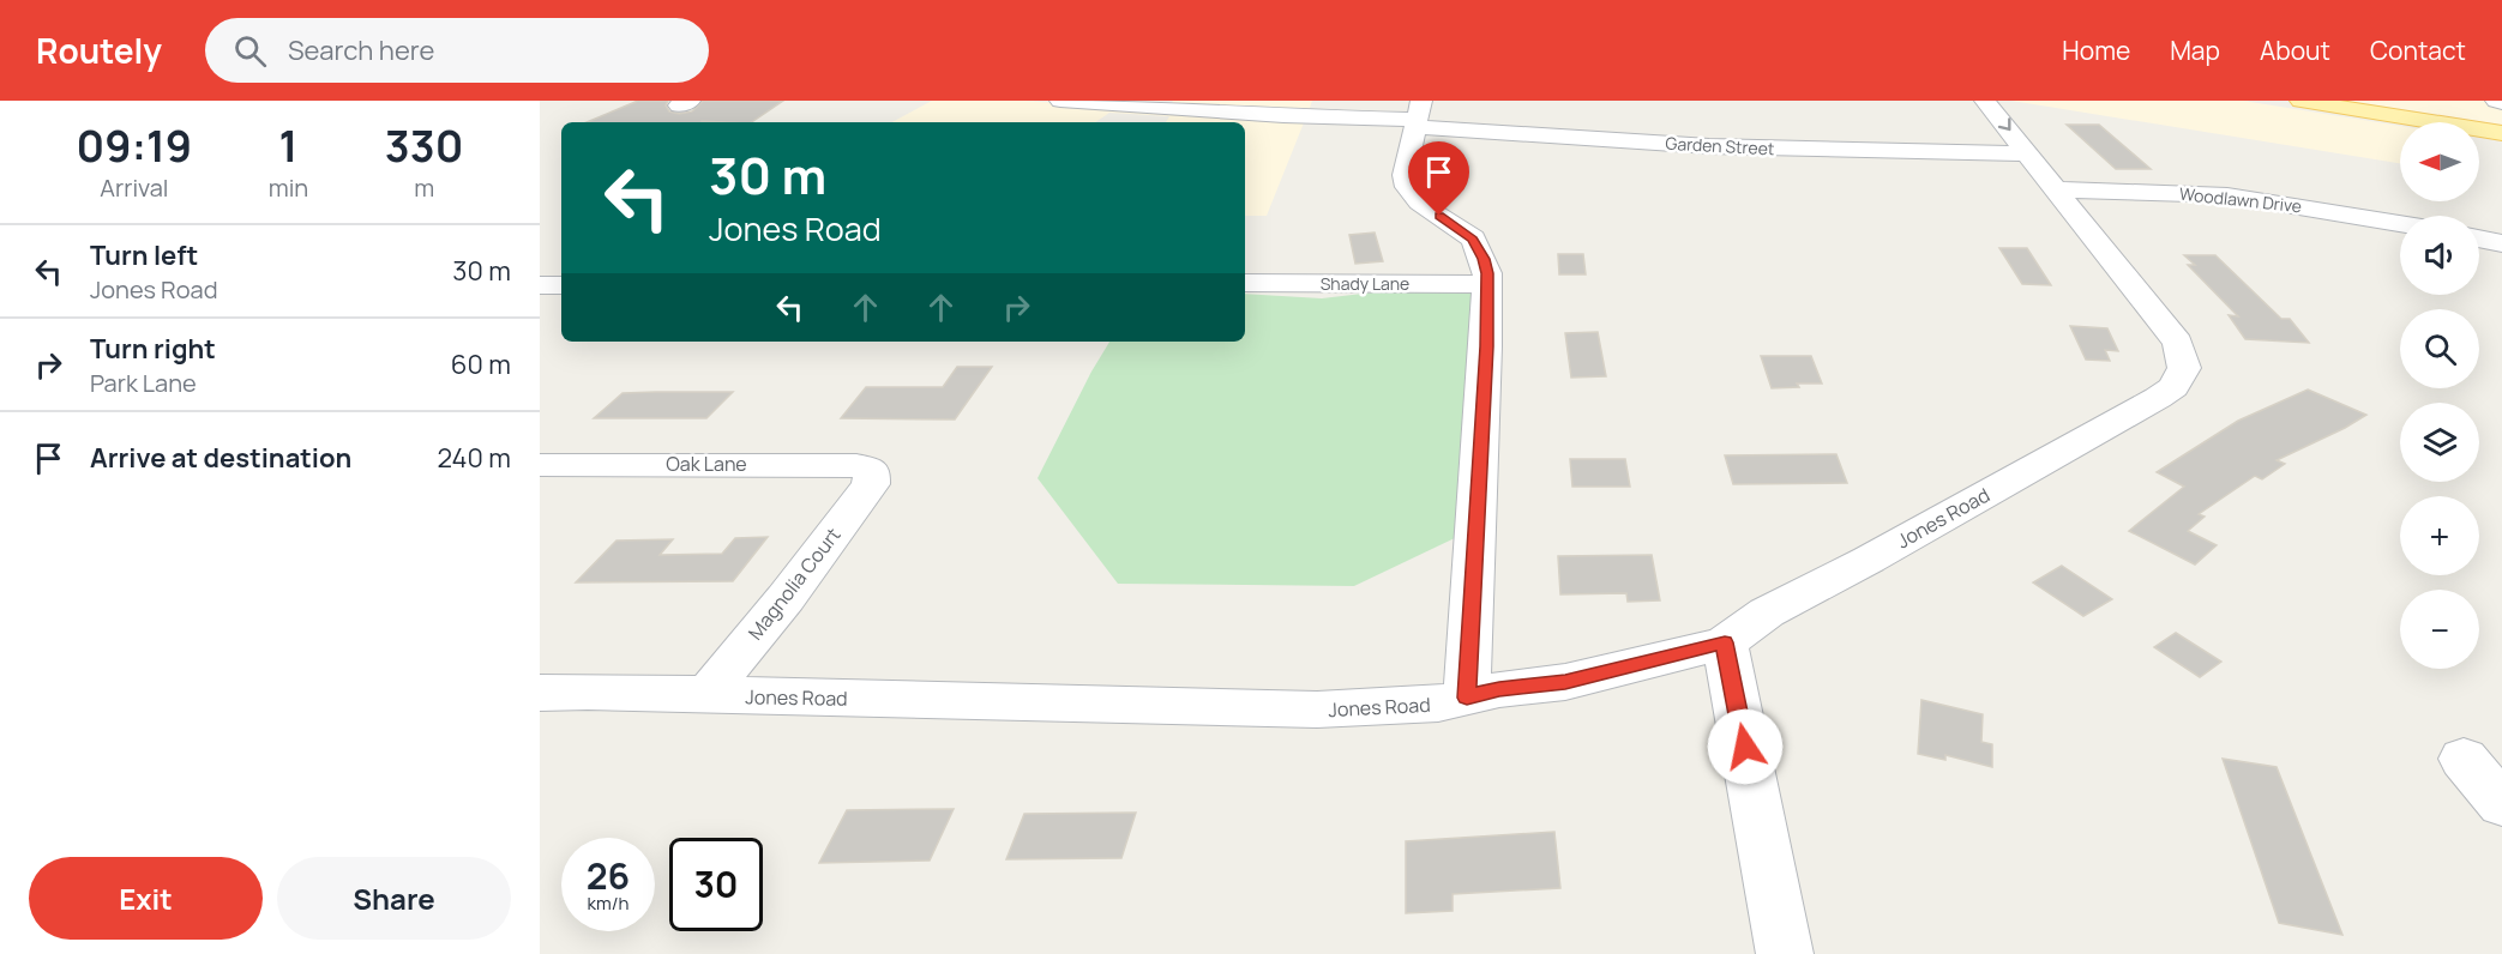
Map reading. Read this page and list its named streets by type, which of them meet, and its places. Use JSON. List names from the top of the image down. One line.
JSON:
{"streets":{"street":["Garden Street","Woodlawn Drive","Shady Lane","Oak Lane","Jones Road","Magnolia Court"]},"crossings":[["Garden Street","Jones Road"],["Woodlawn Drive","Jones Road"],["Oak Lane","Magnolia Court"],["Jones Road","Magnolia Court"]],"north":"left","page":{"header":"Routely","search":"Search here","nav":["Home","Map","About","Contact"],"eta":["09:19","Arrival","1","min","330","m"],"map_buttons":["+","−"],"turn":["30 m","Jones Road"],"list":[{"name":"Turn left","note":"Jones Road","value":"30 m"},{"name":"Turn right","note":"Park Lane","value":"60 m"},{"name":"Arrive at destination","value":"240 m"}],"speed":"26 km/h","limit":"30","buttons":["Exit","Share"]}}
